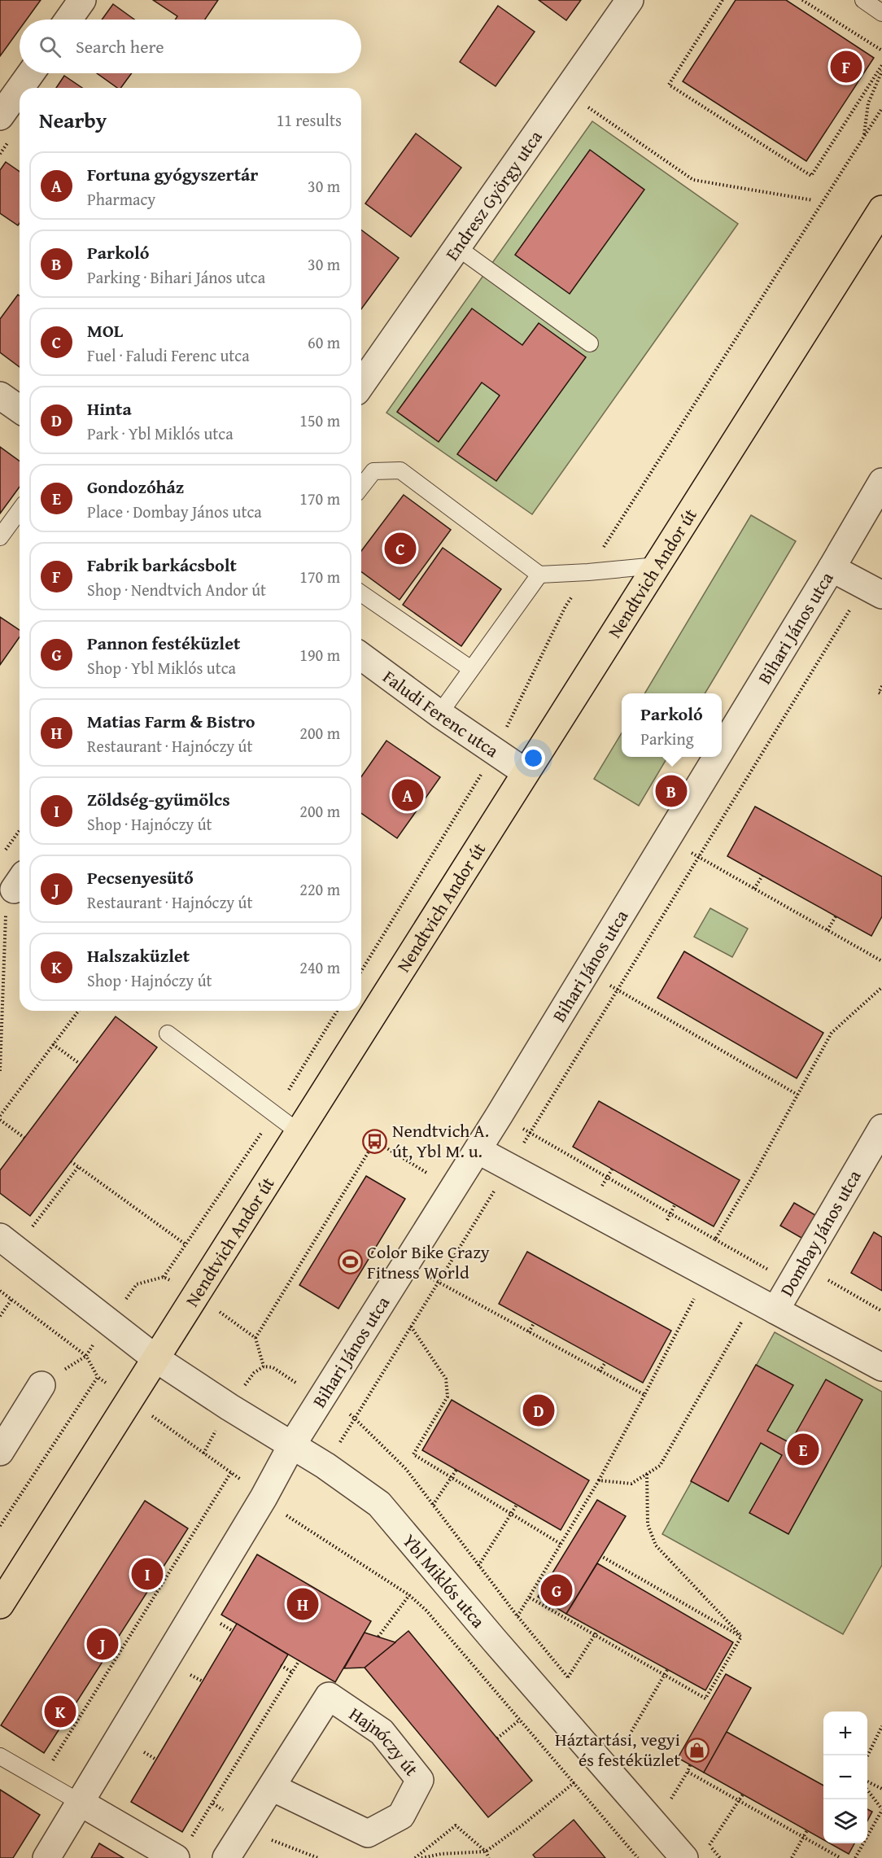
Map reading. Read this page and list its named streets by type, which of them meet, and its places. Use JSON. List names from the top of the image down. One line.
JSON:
{"streets":{"main road":["Nendtvich Andor út"],"street":["Endresz György utca","Bihari János utca","Faludi Ferenc utca","Dombay János utca","Ybl Miklós utca","Hajnóczy út"]},"crossings":[["Nendtvich Andor út","Faludi Ferenc utca"],["Nendtvich Andor út","Ybl Miklós utca"],["Bihari János utca","Ybl Miklós utca"]],"places":{"bus stop":["Nendtvich A. út, Ybl M. u."],"sports":["Color Bike Crazy Fitness World"],"shop":["Háztartási, vegyi és festéküzlet"]},"page":{"search":"Search here","pins":["F","C","B","A","D","E","I","G","H","J","K"],"heading":["Nearby","11 results"],"list":[{"mark":"A","name":"Fortuna gyógyszertár","note":"Pharmacy","value":"30 m"},{"mark":"B","name":"Parkoló","note":"Parking · Bihari János utca","value":"30 m"},{"mark":"C","name":"MOL","note":"Fuel · Faludi Ferenc utca","value":"60 m"},{"mark":"D","name":"Hinta","note":"Park · Ybl Miklós utca","value":"150 m"},{"mark":"E","name":"Gondozóház","note":"Place · Dombay János utca","value":"170 m"},{"mark":"F","name":"Fabrik barkácsbolt","note":"Shop · Nendtvich Andor út","value":"170 m"},{"mark":"G","name":"Pannon festéküzlet","note":"Shop · Ybl Miklós utca","value":"190 m"},{"mark":"H","name":"Matias Farm & Bistro","note":"Restaurant · Hajnóczy út","value":"200 m"},{"mark":"I","name":"Zöldség-gyümölcs","note":"Shop · Hajnóczy út","value":"200 m"},{"mark":"J","name":"Pecsenyesütő","note":"Restaurant · Hajnóczy út","value":"220 m"},{"mark":"K","name":"Halszaküzlet","note":"Shop · Hajnóczy út","value":"240 m"}],"popup":["Parkoló","Parking"],"map_buttons":["+","−"]}}
